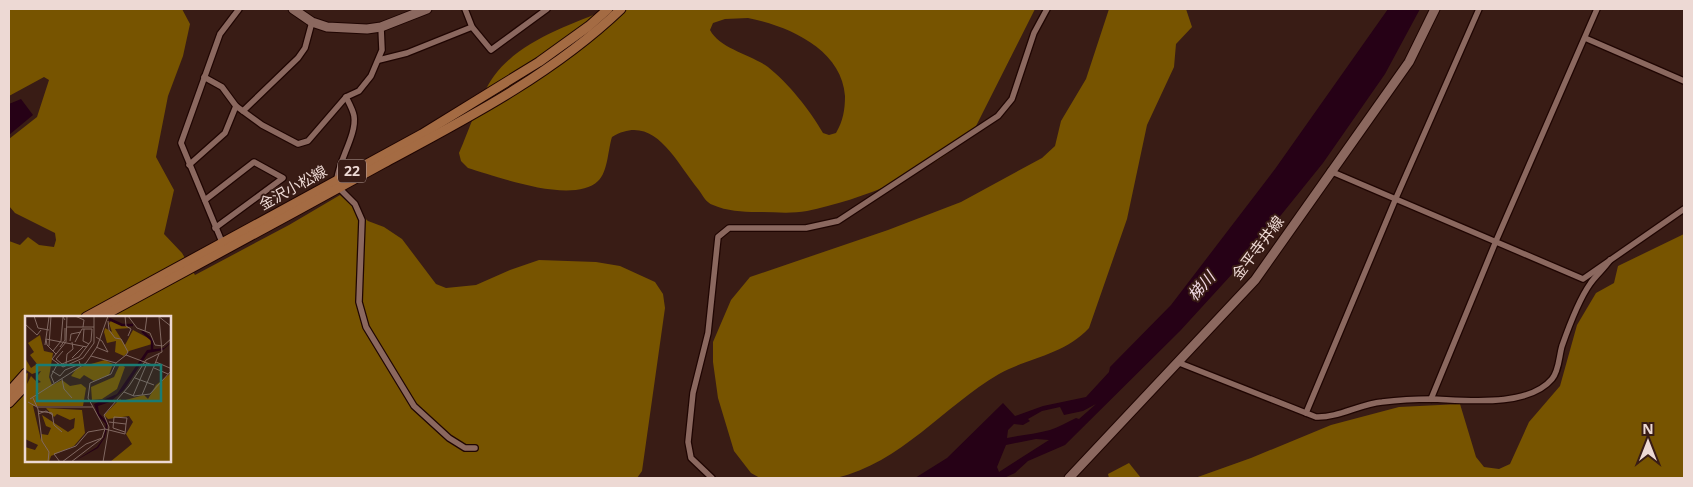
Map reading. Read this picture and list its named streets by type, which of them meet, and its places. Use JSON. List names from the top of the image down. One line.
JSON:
{"streets":{"main road":["22","金沢小松線","金平寺井線"]},"water":["梯川"],"north":"top"}
